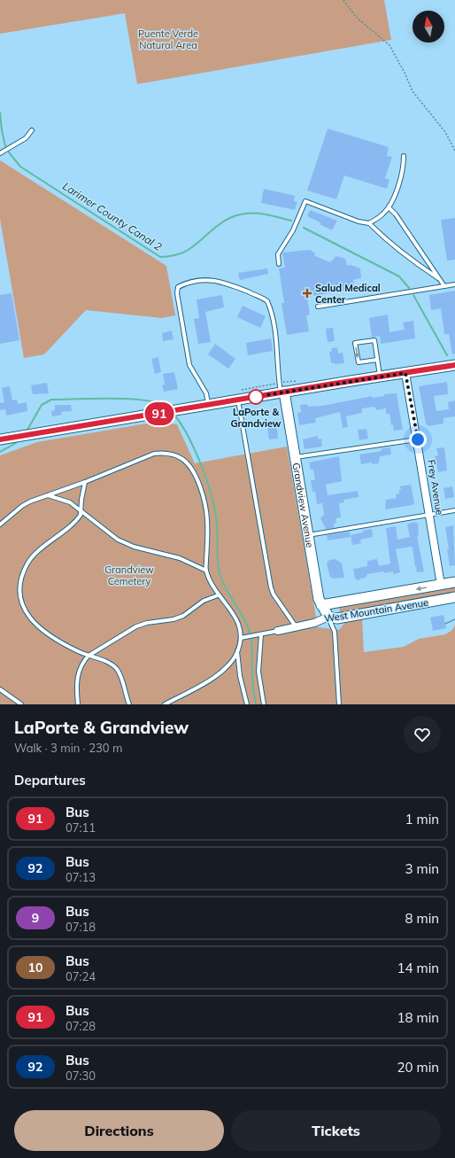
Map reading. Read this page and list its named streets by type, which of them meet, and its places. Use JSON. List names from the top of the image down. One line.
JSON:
{"streets":{"street":["Frey Avenue","Grandview Avenue","West Mountain Avenue"]},"crossings":[["Frey Avenue","West Mountain Avenue"],["Grandview Avenue","West Mountain Avenue"]],"water":["Larimer County Canal 2"],"parks":["Puente Verde Natural Area","Grandview Cemetery"],"places":{"health":["Salud Medical Center"],"other":["LaPorte & Grandview"]},"lines":["bus line 91"],"north":"top","page":{"on_map":"91","heading":[["LaPorte & Grandview","Walk · 3 min · 230 m"],"Departures"],"list":[{"mark":"91","name":"Bus","note":"07:11","value":"1 min"},{"mark":"92","name":"Bus","note":"07:13","value":"3 min"},{"mark":"9","name":"Bus","note":"07:18","value":"8 min"},{"mark":"10","name":"Bus","note":"07:24","value":"14 min"},{"mark":"91","name":"Bus","note":"07:28","value":"18 min"},{"mark":"92","name":"Bus","note":"07:30","value":"20 min"}],"buttons":["Directions","Tickets"]}}
